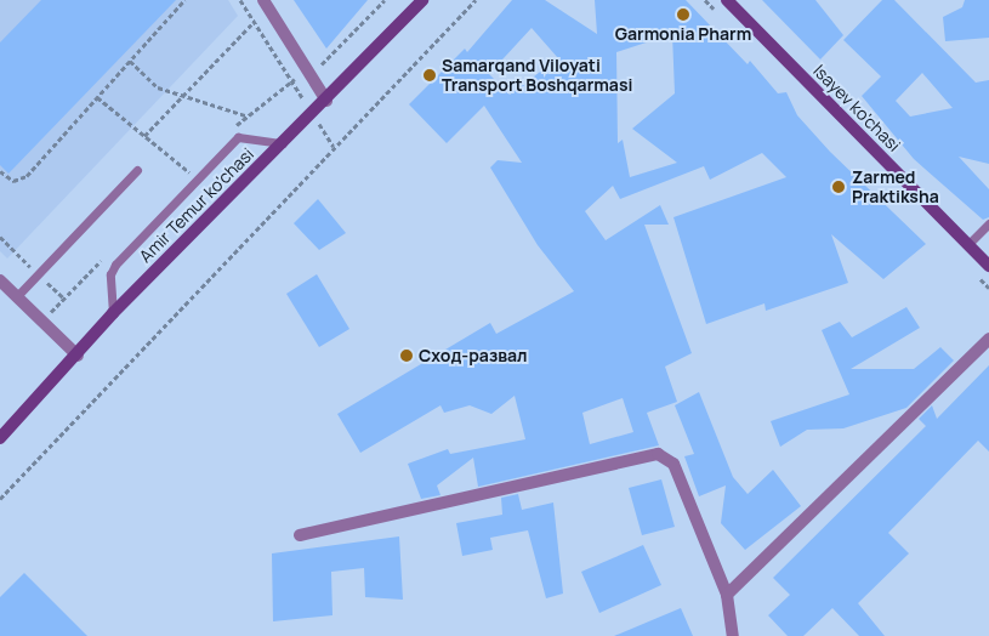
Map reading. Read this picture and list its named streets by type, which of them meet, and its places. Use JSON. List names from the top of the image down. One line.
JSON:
{"streets":{"main road":["Isayev ko'chasi","Amir Temur ko'chasi"]},"places":["Garmonia Pharm","Samarqand Viloyati Transport Boshqarmasi","Zarmed Praktiksha","Сход-развал"]}
